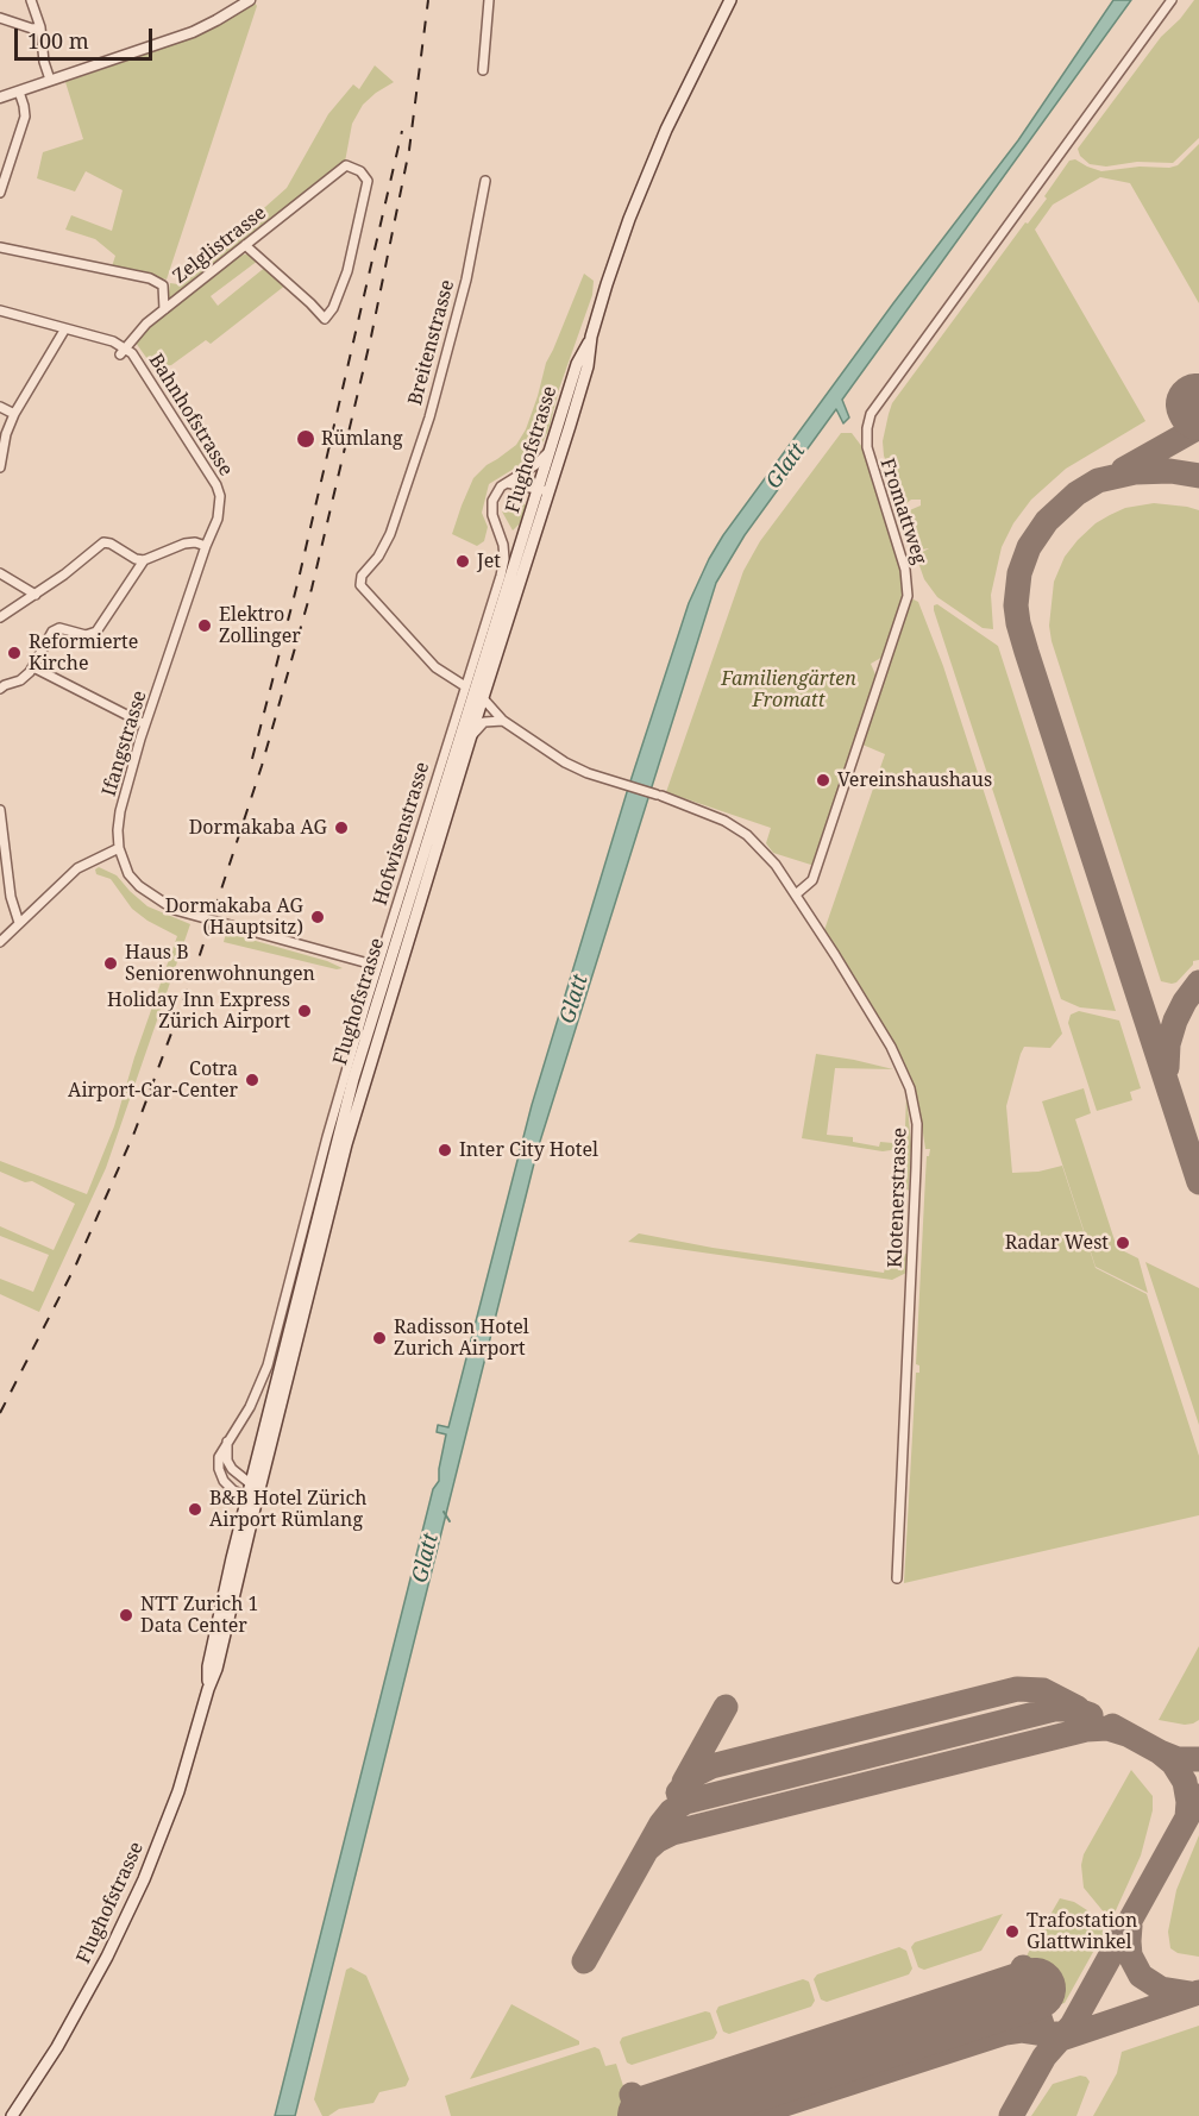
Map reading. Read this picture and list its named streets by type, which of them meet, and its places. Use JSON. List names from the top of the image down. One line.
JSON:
{"streets":{"main road":["Flughofstrasse"],"street":["Zelglistrasse","Breitenstrasse","Bahnhofstrasse","Fromattweg","Ifangstrasse","Hofwisenstrasse","Klotenerstrasse"]},"crossings":[["Zelglistrasse","Bahnhofstrasse"],["Breitenstrasse","Hofwisenstrasse"],["Bahnhofstrasse","Ifangstrasse"],["Flughofstrasse","Hofwisenstrasse"],["Flughofstrasse","Klotenerstrasse"],["Fromattweg","Klotenerstrasse"]],"water":["Glatt"],"parks":["Familiengärten Fromatt"],"places":["Rümlang","Jet","Elektro Zollinger","Reformierte Kirche","Vereinshaushaus","Dormakaba AG","Dormakaba AG (Hauptsitz)","Haus B Seniorenwohnungen","Holiday Inn Express Zürich Airport","Cotra Airport-Car-Center","Inter City Hotel","Radar West","Radisson Hotel Zurich Airport","B&B Hotel Zürich Airport Rümlang","NTT Zurich 1 Data Center","Trafostation Glattwinkel"],"scale_bar":"100 m"}
